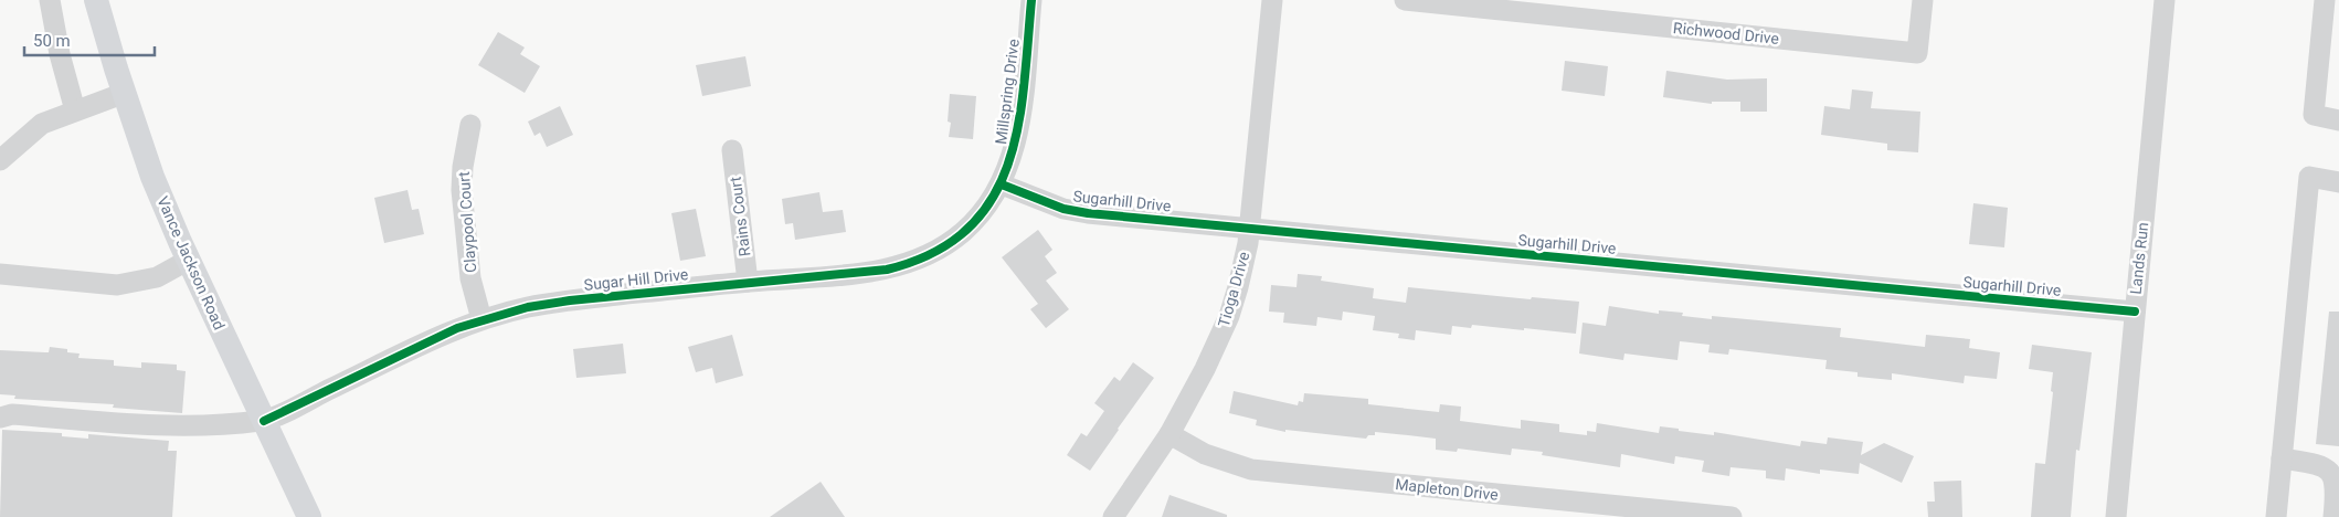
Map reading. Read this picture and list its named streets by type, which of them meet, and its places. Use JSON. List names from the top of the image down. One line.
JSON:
{"streets":{"main road":["Vance Jackson Road"],"street":["Richwood Drive","Millspring Drive","Sugarhill Drive","Rains Court","Claypool Court","Lands Run","Sugar Hill Drive","Tioga Drive","Mapleton Drive"]},"crossings":[["Millspring Drive","Sugarhill Drive"],["Millspring Drive","Sugar Hill Drive"],["Sugarhill Drive","Lands Run"],["Sugarhill Drive","Sugar Hill Drive"],["Sugarhill Drive","Tioga Drive"],["Rains Court","Sugar Hill Drive"],["Claypool Court","Sugar Hill Drive"],["Vance Jackson Road","Sugar Hill Drive"],["Tioga Drive","Mapleton Drive"]],"scale_bar":"50 m"}
